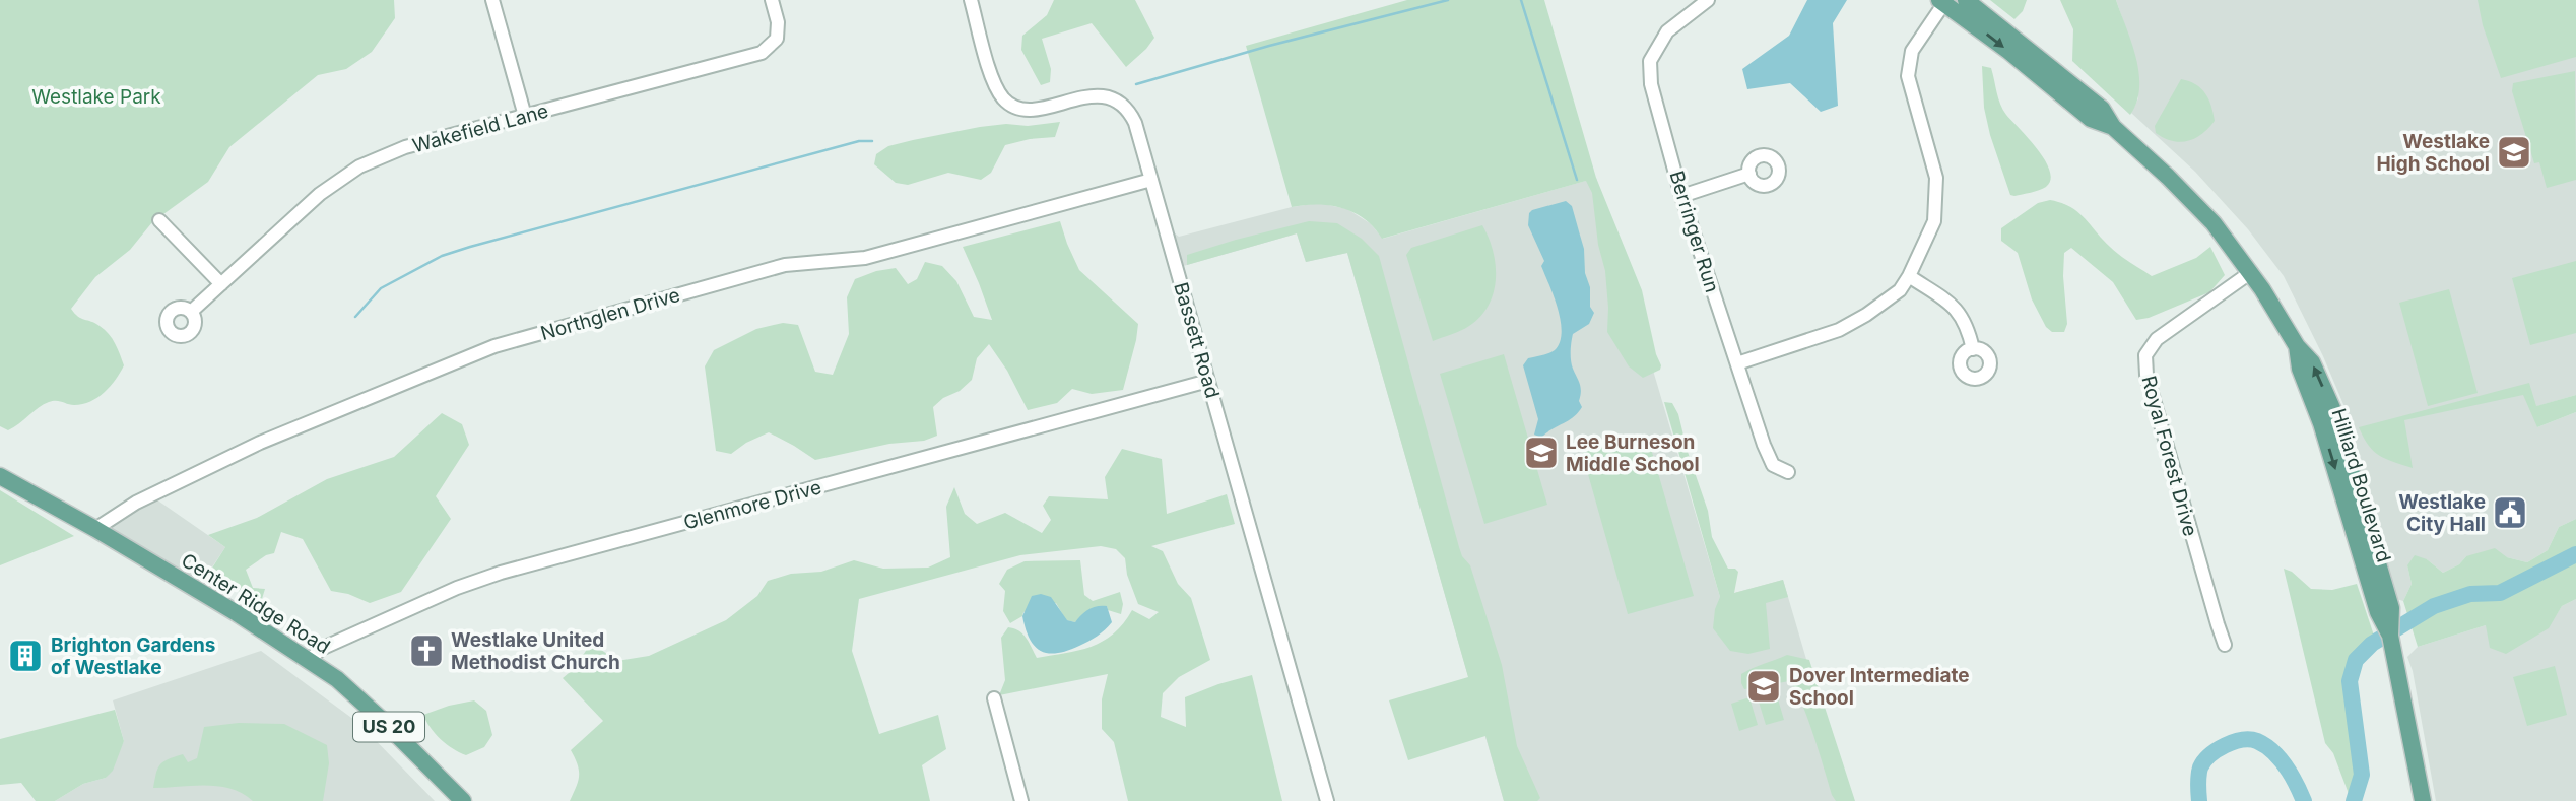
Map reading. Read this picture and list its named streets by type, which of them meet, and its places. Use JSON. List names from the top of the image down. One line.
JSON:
{"streets":{"main road":["Hilliard Boulevard","Center Ridge Road","US 20"],"street":["Wakefield Lane","Berringer Run","Northglen Drive","Bassett Road","Royal Forest Drive","Glenmore Drive"]},"crossings":[["Northglen Drive","Bassett Road"],["Northglen Drive","Center Ridge Road"],["Bassett Road","Glenmore Drive"],["Royal Forest Drive","Hilliard Boulevard"],["Glenmore Drive","Center Ridge Road"]],"parks":["Westlake Park"],"places":{"school or university":["Westlake High School","Lee Burneson Middle School","Dover Intermediate School"],"public building":["Westlake City Hall"],"church":["Westlake United Methodist Church"],"building":["Brighton Gardens of Westlake"]}}
